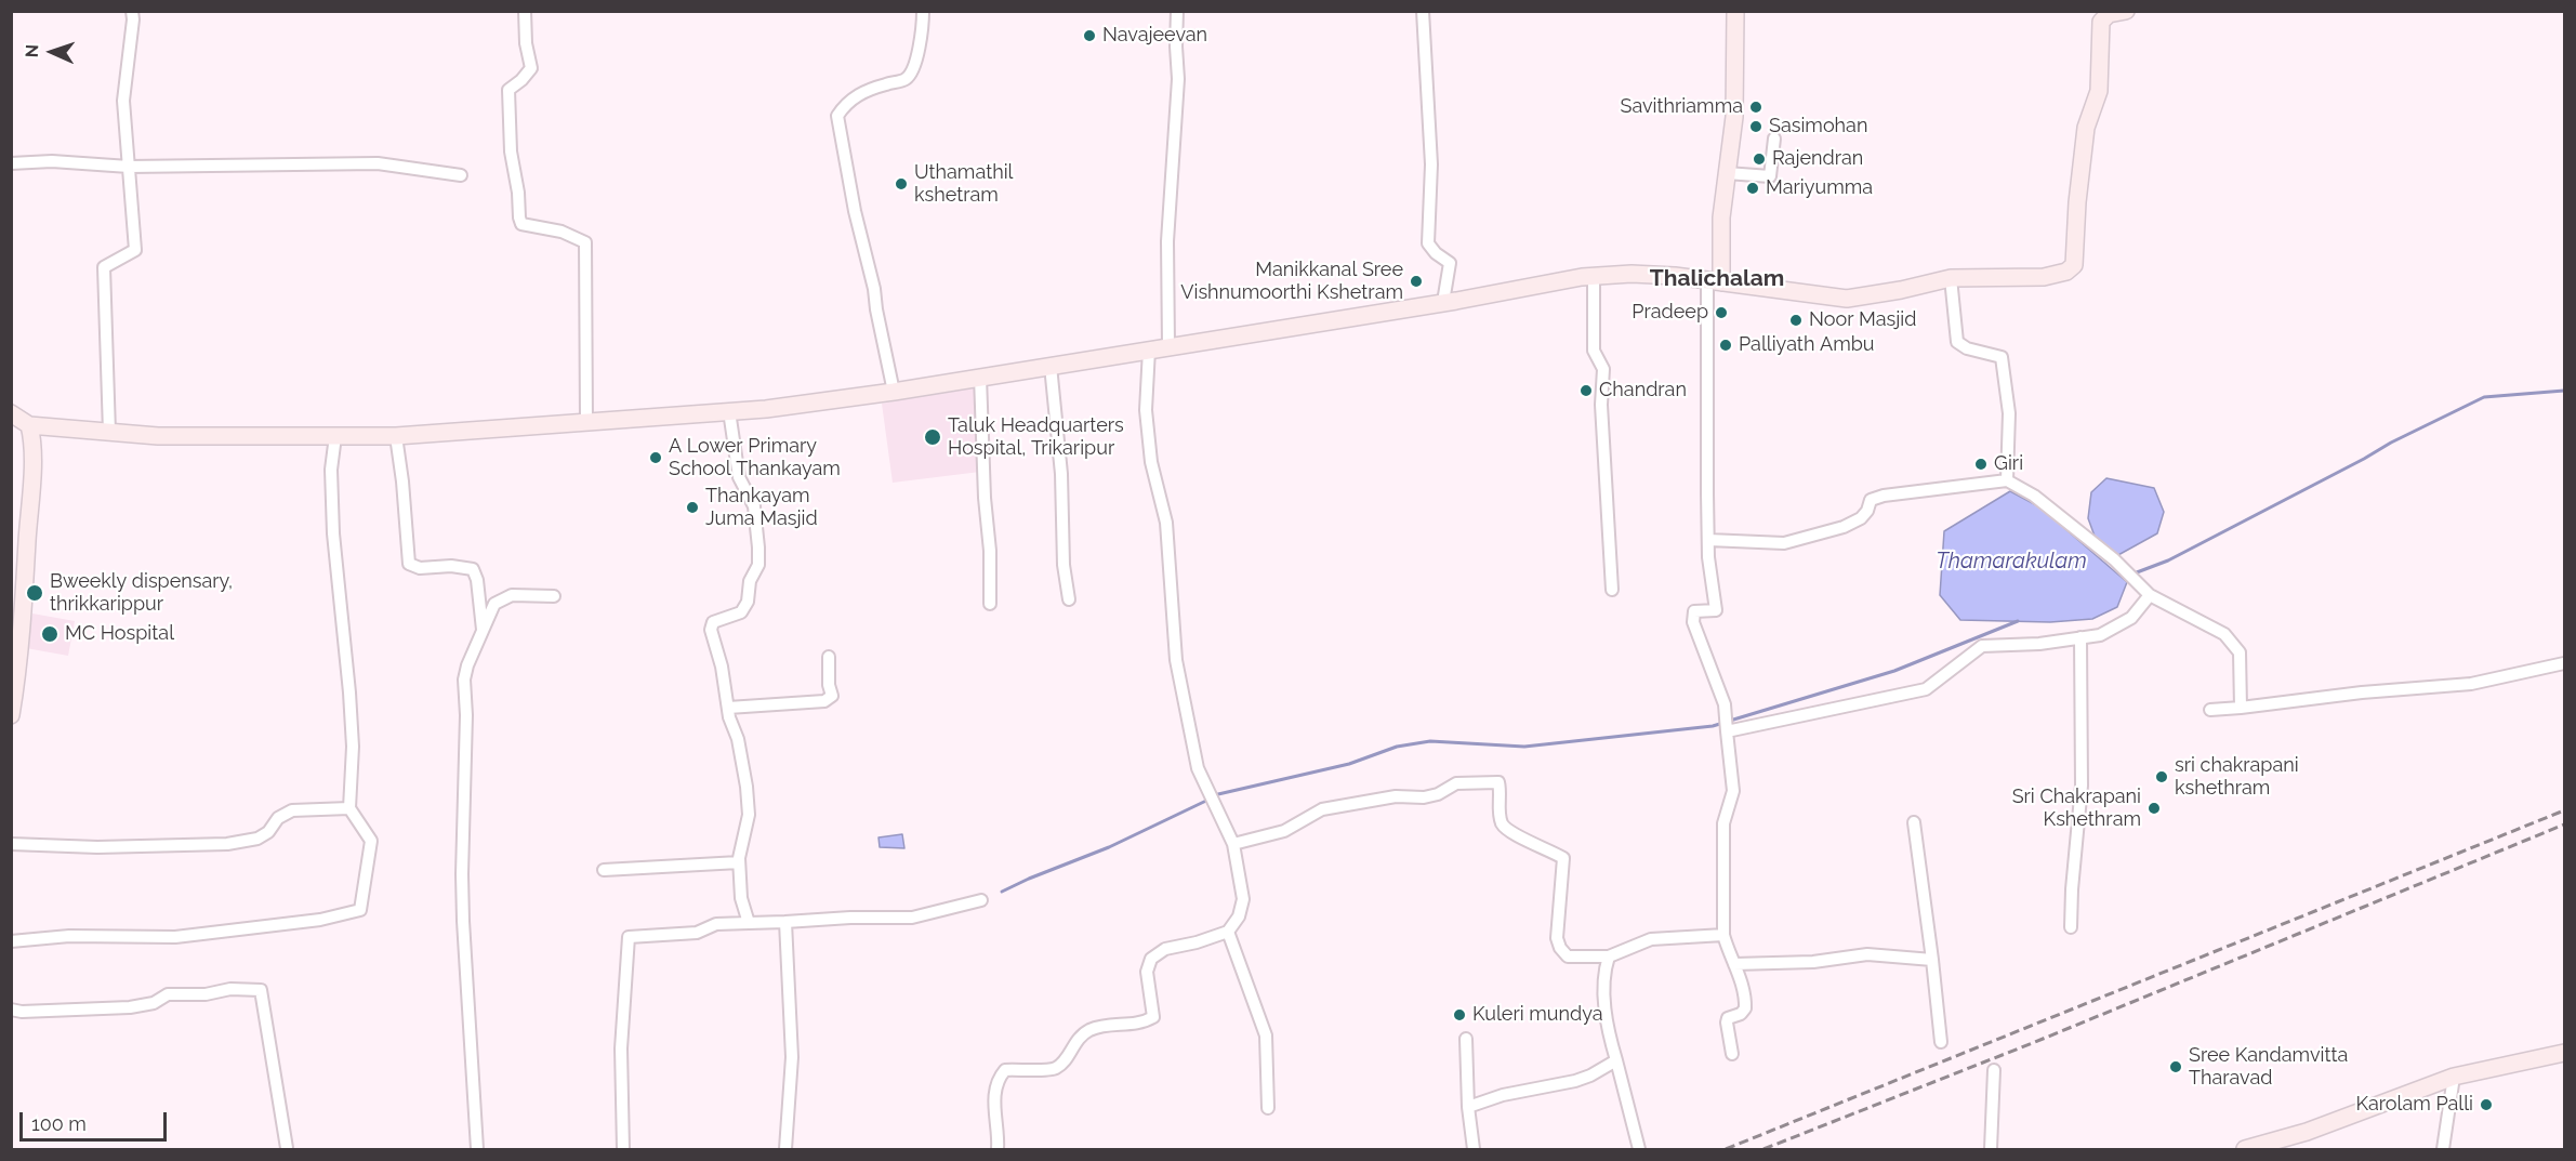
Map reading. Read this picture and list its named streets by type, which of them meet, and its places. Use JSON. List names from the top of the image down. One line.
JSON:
{"districts":["Thalichalam"],"water":["Thamarakulam"],"places":["Navajeevan","Savithriamma","Sasimohan","Rajendran","Uthamathil kshetram","Mariyumma","Manikkanal Sree Vishnumoorthi Kshetram","Pradeep","Noor Masjid","Palliyath Ambu","Chandran","Taluk Headquarters Hospital, Trikaripur","A Lower Primary School Thankayam","Giri","Thankayam Juma Masjid","Bweekly dispensary, thrikkarippur","MC Hospital","sri chakrapani kshethram","Sri Chakrapani Kshethram","Kuleri mundya","Sree Kandamvitta Tharavad","Karolam Palli"],"scale_bar":"100 m","north":"left"}
